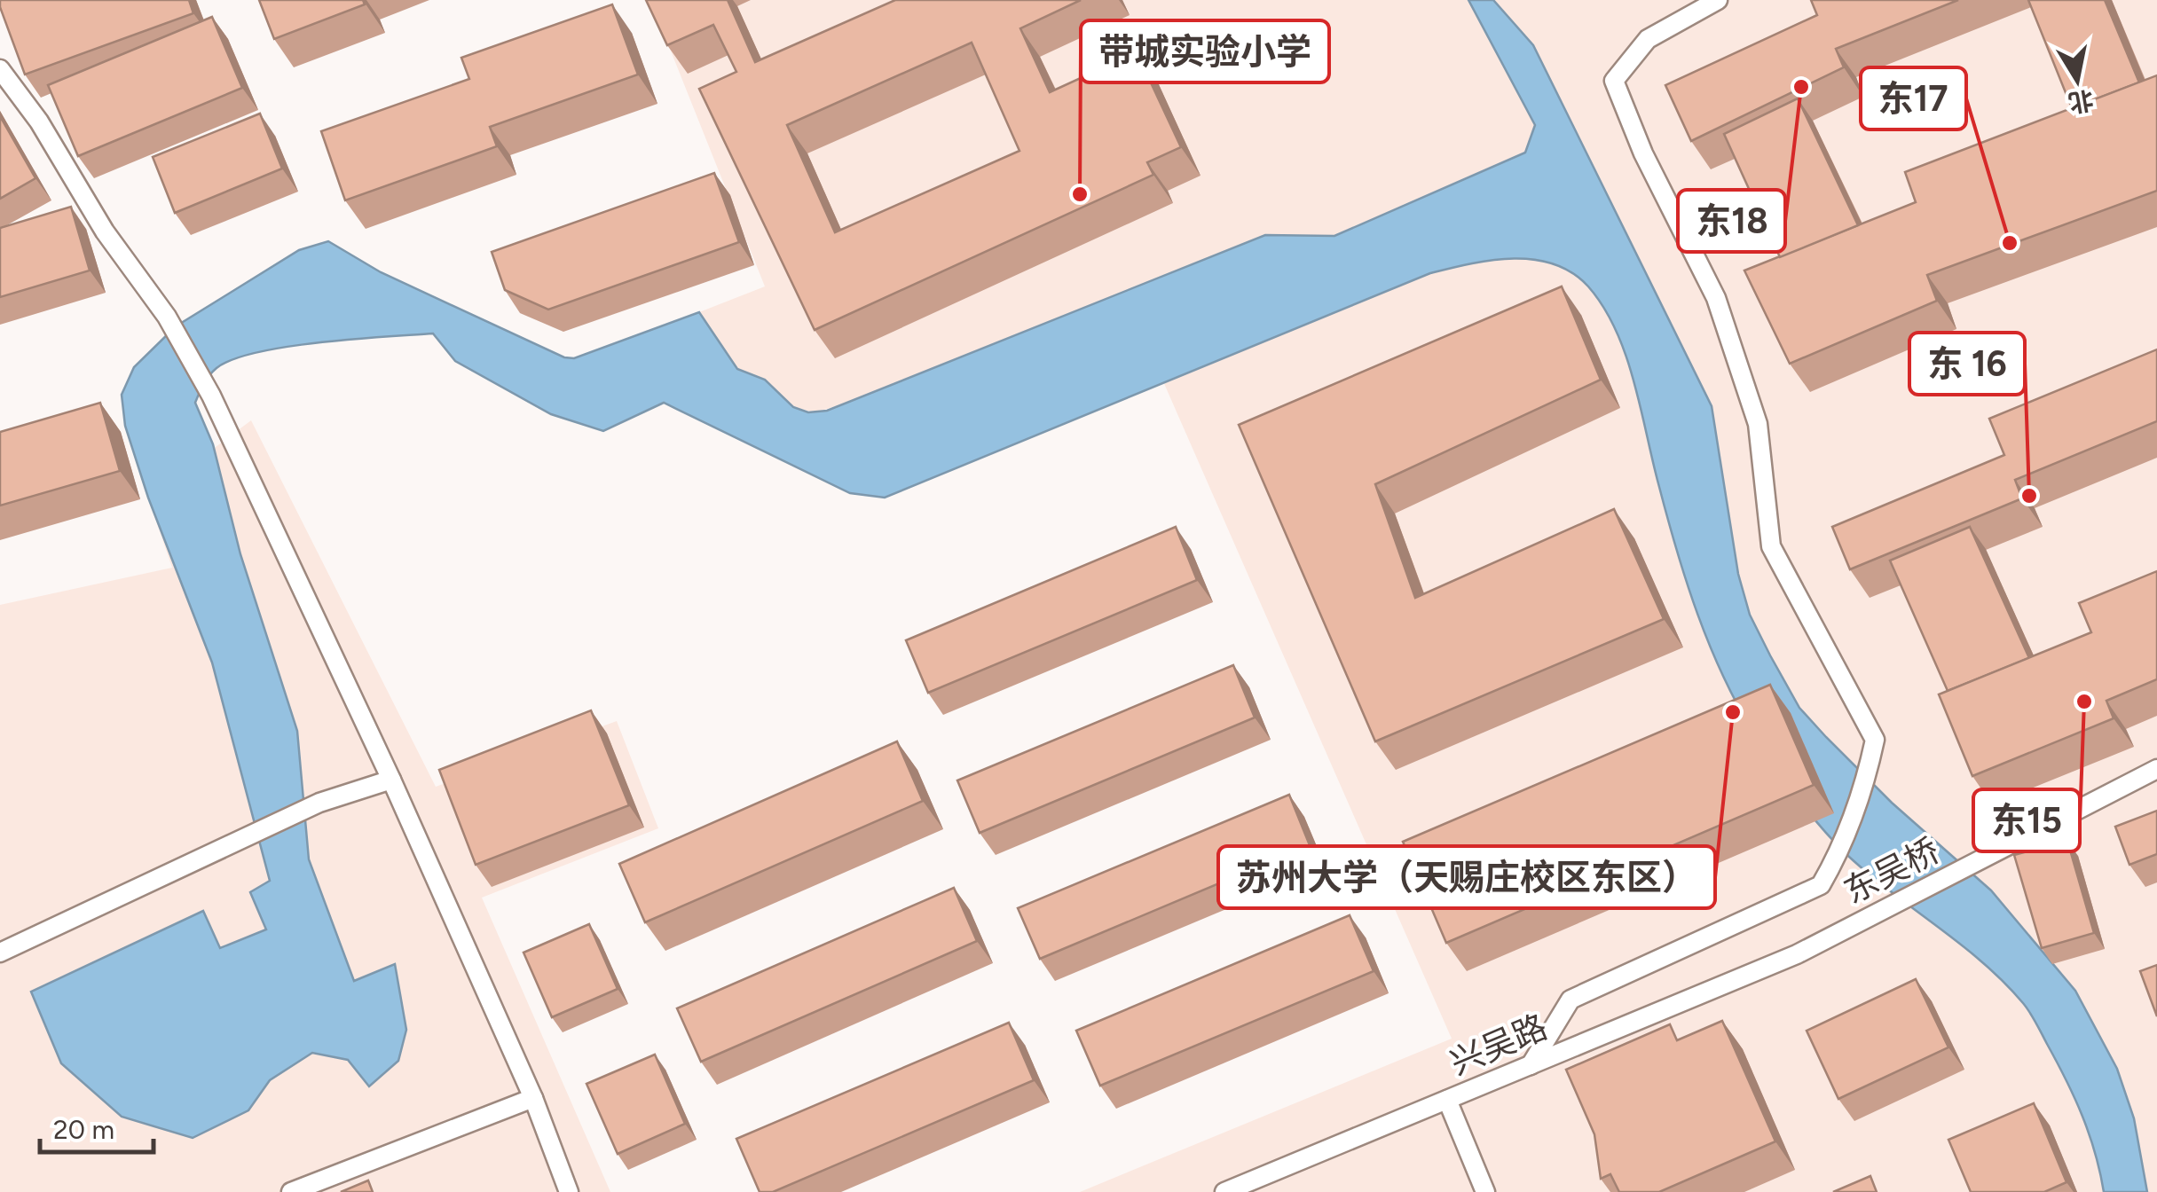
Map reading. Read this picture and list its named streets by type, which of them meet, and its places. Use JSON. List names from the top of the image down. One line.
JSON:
{"streets":{"lane":["东吴桥","兴吴路"]},"crossings":[["东吴桥","兴吴路"]],"places":["东18","带城实验小学","东17","东 16","东15","苏州大学（天赐庄校区东区）"],"scale_bar":"20 m","north":"bottom"}
